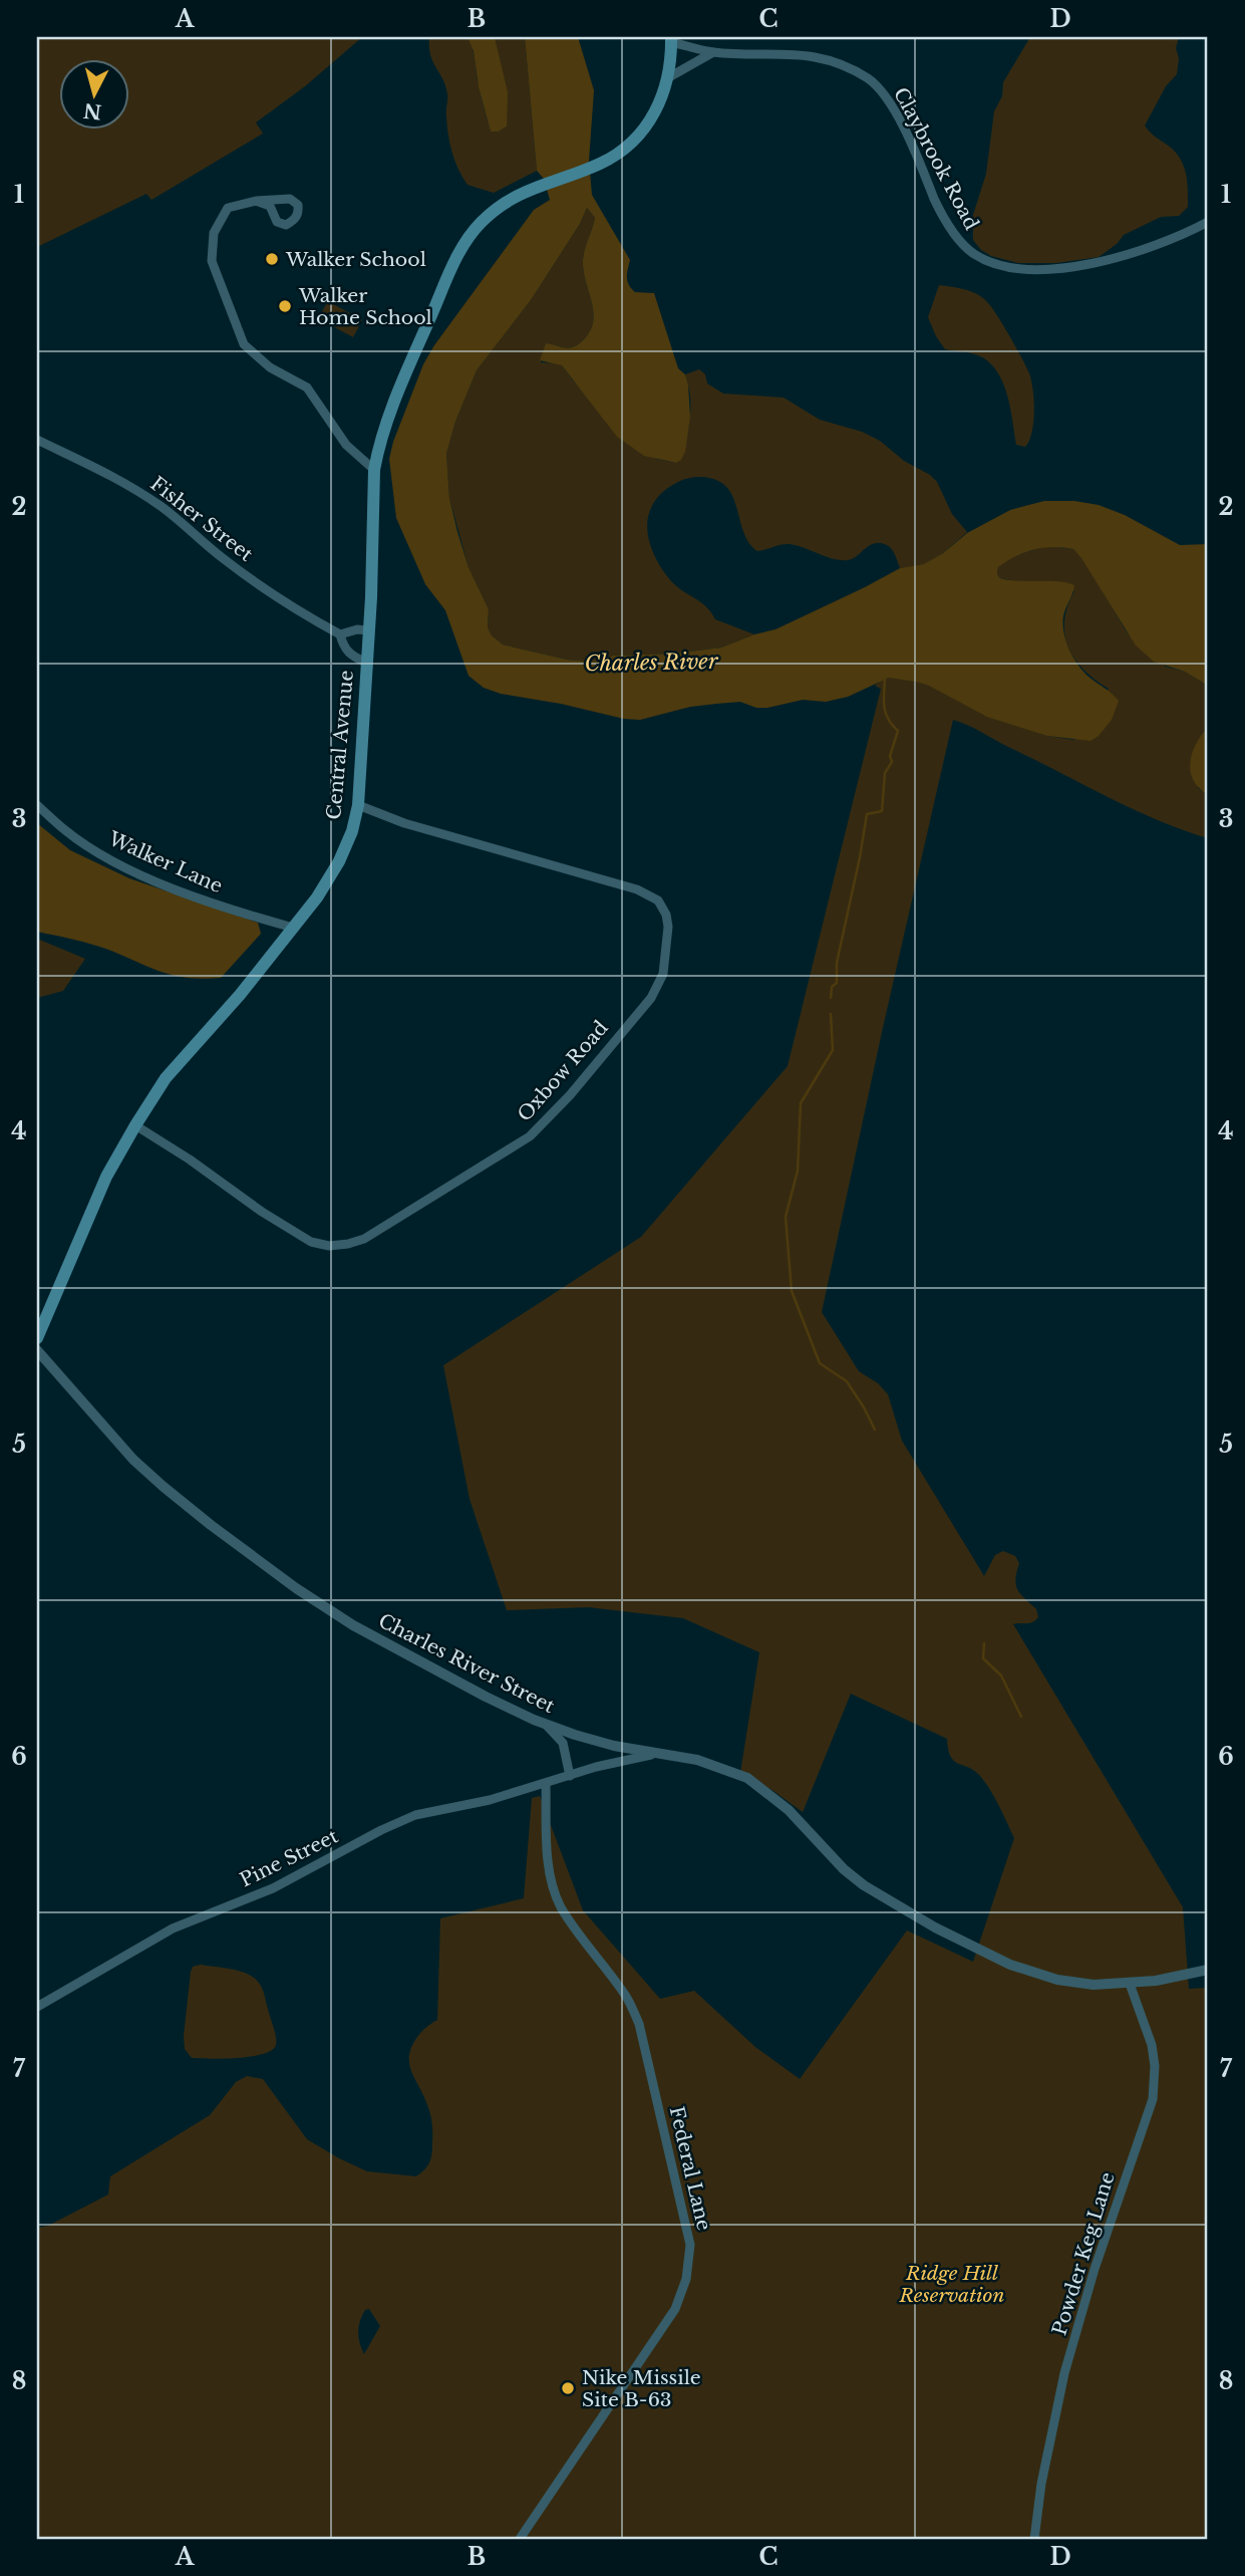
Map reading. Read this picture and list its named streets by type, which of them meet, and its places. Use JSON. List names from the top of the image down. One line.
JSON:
{"streets":{"main road":["Central Avenue"],"street":["Claybrook Road","Fisher Street","Walker Lane","Oxbow Road","Charles River Street","Pine Street","Federal Lane","Powder Keg Lane"]},"crossings":[["Claybrook Road","Central Avenue"],["Fisher Street","Central Avenue"],["Central Avenue","Walker Lane"],["Central Avenue","Oxbow Road"],["Charles River Street","Pine Street"],["Charles River Street","Powder Keg Lane"],["Pine Street","Federal Lane"]],"water":["Charles River"],"parks":["Ridge Hill Reservation"],"places":["Walker School","Walker Home School","Nike Missile Site B-63"],"north":"bottom","grid":{"columns":["A","B","C","D"],"rows":["1","2","3","4","5","6","7","8"]}}
